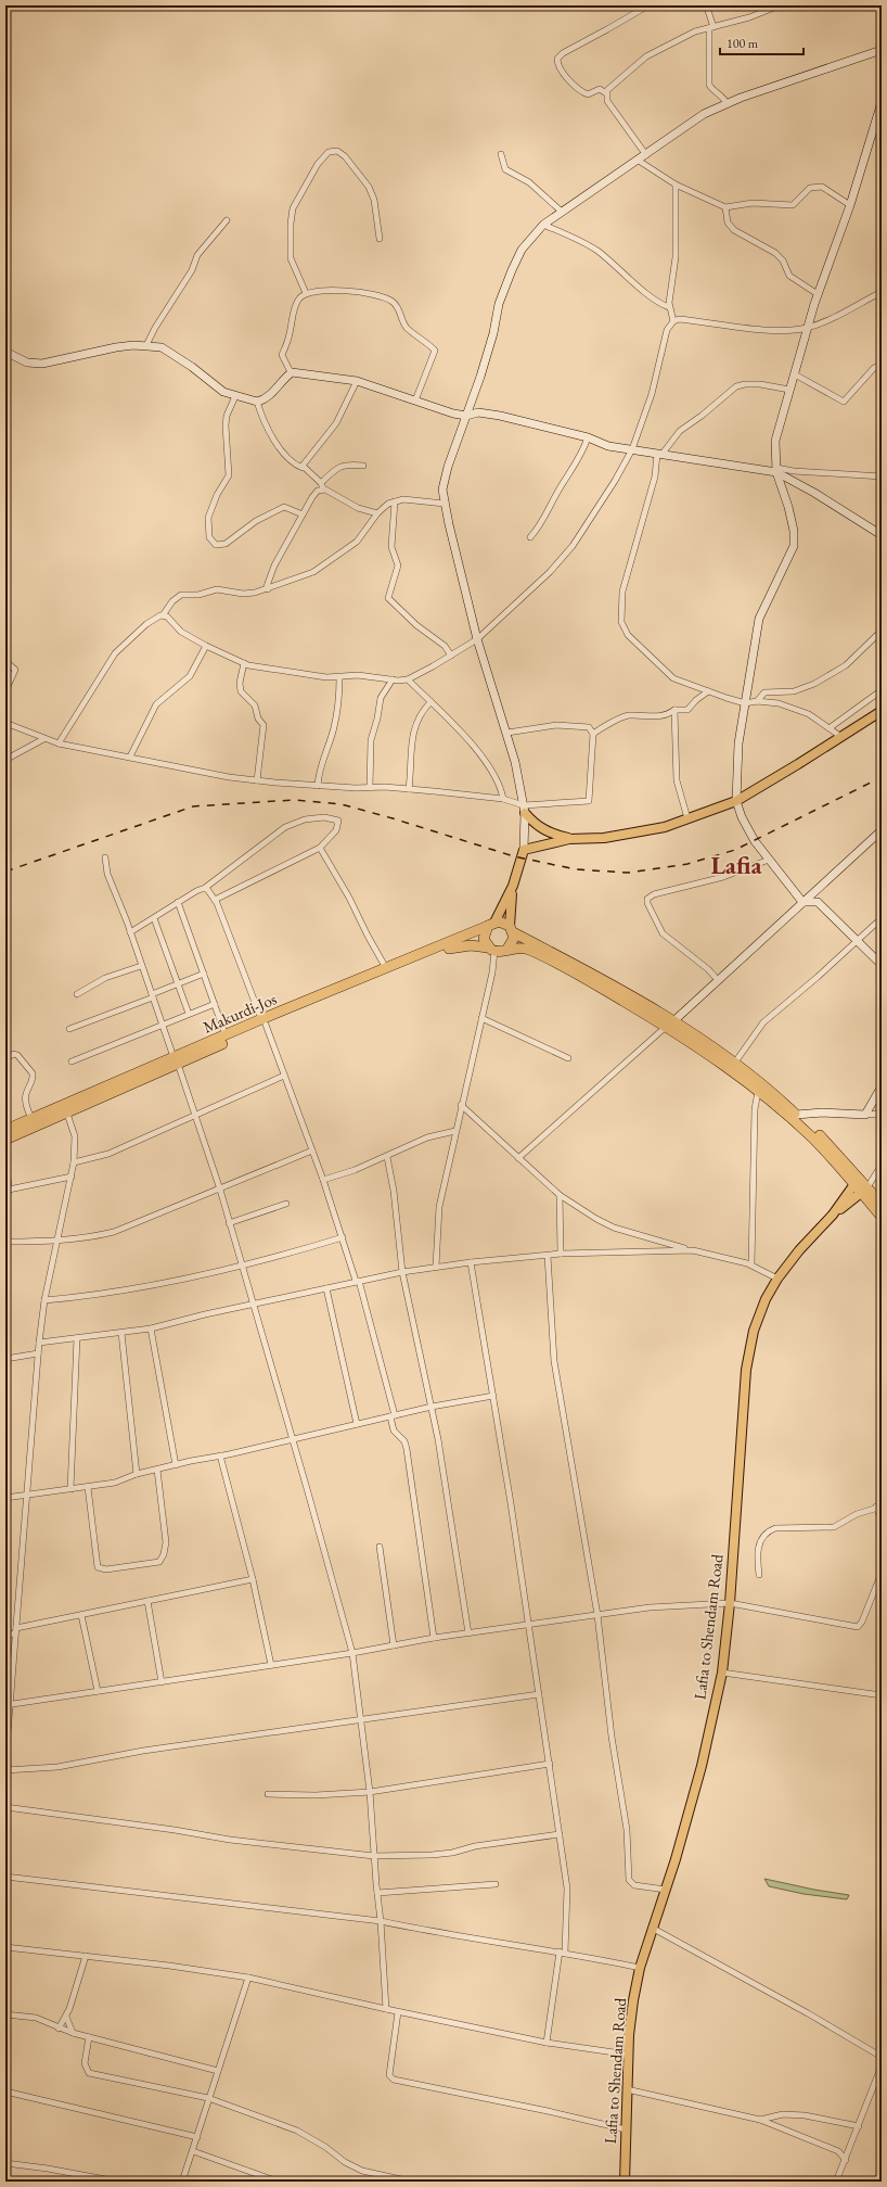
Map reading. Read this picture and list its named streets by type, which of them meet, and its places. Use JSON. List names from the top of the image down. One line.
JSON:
{"streets":{"highway":["Makurdi-Jos"],"main road":["Lafia to Shendam Road"]},"districts":["Lafia"],"scale_bar":"100 m"}
